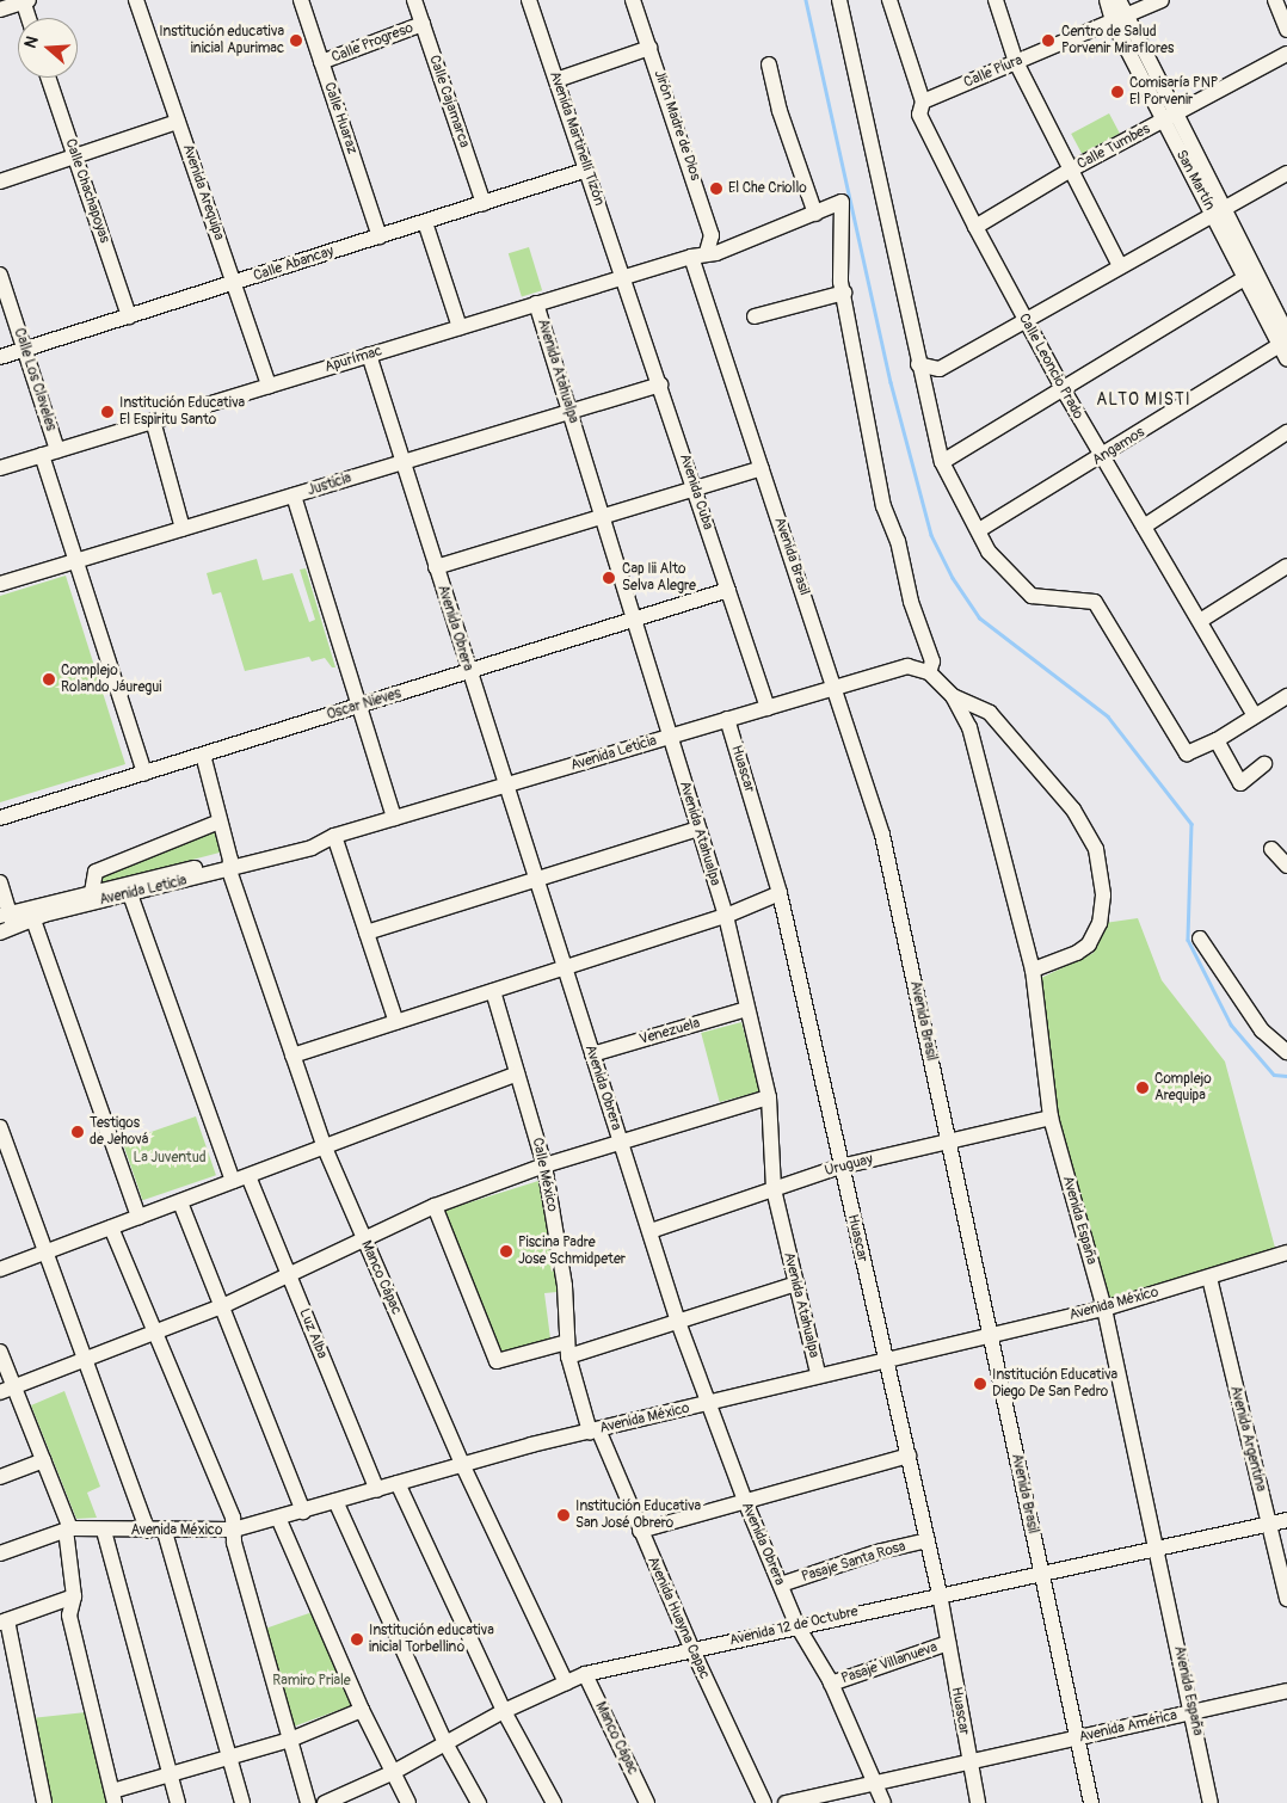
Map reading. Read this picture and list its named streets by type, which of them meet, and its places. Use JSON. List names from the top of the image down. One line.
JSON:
{"streets":{"street":["Calle Progreso","Calle Piura","Calle Cajamarca","Calle Huaraz","Jirón Madre de Dios","Avenida Martinelli Tizón","Calle Tumbes","San Martín","Calle Chachapoyas","Avenida Arequipa","Calle Abancay","Apurímac","Calle Leoncio Prado","Avenida Atahualpa","Calle Los Claveles","Angamos","Justicia","Avenida Cuba","Avenida Brasil","Avenida Obrera","Oscar Nieves","Avenida Leticia","Huascar","Venezuela","Uruguay","Calle México","Avenida España","Manco Cápac","Avenida México","Luz Alba","Avenida Argentina","Pasaje Santa Rosa","Avenida Huayna Capac","Avenida 12 de Octubre","Pasaje Villanueva","Avenida América"]},"crossings":[["Calle Progreso","Calle Cajamarca"],["Calle Progreso","Calle Huaraz"],["Calle Piura","San Martín"],["Calle Piura","Calle Leoncio Prado"],["Calle Cajamarca","Calle Abancay"],["Calle Huaraz","Calle Abancay"],["Jirón Madre de Dios","Apurímac"],["Avenida Martinelli Tizón","Calle Abancay"],["Avenida Martinelli Tizón","Apurímac"],["Avenida Martinelli Tizón","Avenida Cuba"],["Calle Tumbes","San Martín"],["Calle Tumbes","Calle Leoncio Prado"],["San Martín","Angamos"],["Calle Chachapoyas","Calle Abancay"],["Avenida Arequipa","Calle Abancay"],["Avenida Arequipa","Apurímac"],["Calle Abancay","Calle Los Claveles"],["Apurímac","Avenida Atahualpa"],["Apurímac","Calle Los Claveles"],["Apurímac","Avenida Cuba"],["Apurímac","Avenida Brasil"],["Apurímac","Avenida Obrera"],["Calle Leoncio Prado","Angamos"],["Avenida Atahualpa","Justicia"],["Avenida Atahualpa","Oscar Nieves"],["Avenida Atahualpa","Avenida Leticia"],["Avenida Atahualpa","Venezuela"],["Avenida Atahualpa","Uruguay"],["Avenida Atahualpa","Avenida México"],["Justicia","Avenida Cuba"],["Justicia","Avenida Obrera"],["Avenida Cuba","Oscar Nieves"],["Avenida Cuba","Avenida Leticia"],["Avenida Brasil","Avenida Leticia"],["Avenida Brasil","Uruguay"],["Avenida Brasil","Avenida México"],["Avenida Brasil","Avenida 12 de Octubre"],["Avenida Brasil","Avenida América"],["Avenida Obrera","Oscar Nieves"],["Avenida Obrera","Avenida Leticia"],["Avenida Obrera","Venezuela"],["Avenida Obrera","Uruguay"],["Avenida Obrera","Avenida México"],["Avenida Obrera","Pasaje Santa Rosa"],["Avenida Obrera","Avenida 12 de Octubre"],["Avenida Obrera","Pasaje Villanueva"],["Avenida Obrera","Avenida América"],["Oscar Nieves","Manco Cápac"],["Avenida Leticia","Huascar"],["Avenida Leticia","Avenida España"],["Avenida Leticia","Manco Cápac"],["Huascar","Uruguay"],["Huascar","Avenida México"],["Huascar","Pasaje Santa Rosa"],["Huascar","Avenida 12 de Octubre"],["Huascar","Pasaje Villanueva"],["Huascar","Avenida América"],["Uruguay","Avenida España"],["Calle México","Avenida México"],["Calle México","Avenida Huayna Capac"],["Avenida España","Avenida México"],["Avenida España","Avenida 12 de Octubre"],["Avenida España","Avenida América"],["Manco Cápac","Avenida México"],["Manco Cápac","Avenida 12 de Octubre"],["Avenida México","Luz Alba"],["Avenida México","Avenida Argentina"],["Avenida México","Avenida Huayna Capac"],["Avenida Argentina","Avenida 12 de Octubre"],["Avenida Huayna Capac","Avenida 12 de Octubre"]],"districts":["ALTO MISTI"],"parks":["La Juventud","Ramiro Priale"],"places":["Institución educativa inicial Apurimac","Centro de Salud Porvenir Miraflores","Comisaría PNP El Porvenir","El Che Criollo","Institución Educativa El Espiritu Santo","Cap Iii Alto Selva Alegre","Complejo Rolando Jáuregui","Complejo Arequipa","Testigos de Jehová","Piscina Padre Jose Schmidpeter","Institución Educativa Diego De San Pedro","Institución Educativa San José Obrero","Institución educativa inicial Torbellino"],"north":"left"}
